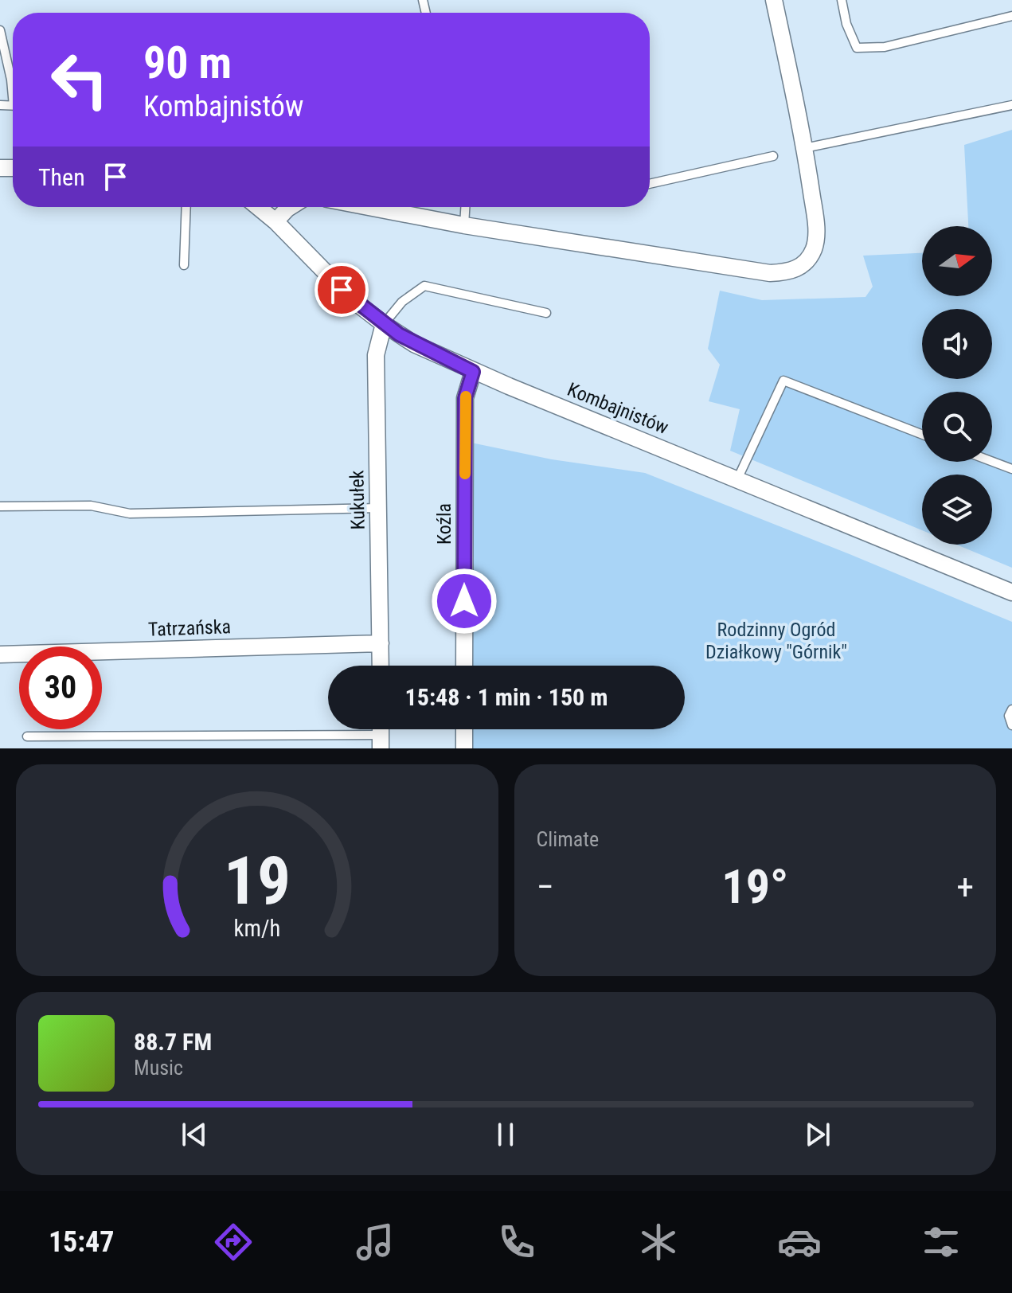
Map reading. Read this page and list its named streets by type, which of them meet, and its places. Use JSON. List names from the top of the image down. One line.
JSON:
{"streets":{"street":["Kombajnistów","Kukułek","Koźla","Tatrzańska"]},"crossings":[["Kombajnistów","Kukułek"],["Kombajnistów","Koźla"],["Kukułek","Tatrzańska"]],"parks":["Rodzinny Ogród Działkowy \"Górnik\""],"north":"right","page":{"turn":["90 m","Kombajnistów"],"then":"Then","limit":"30","trip":"15:48 · 1 min · 150 m","tile":"Climate","heat":["−","19°","+"],"song":["88.7 FM","Music"],"tabs":"15:47","gauge":["19","km/h"]}}
